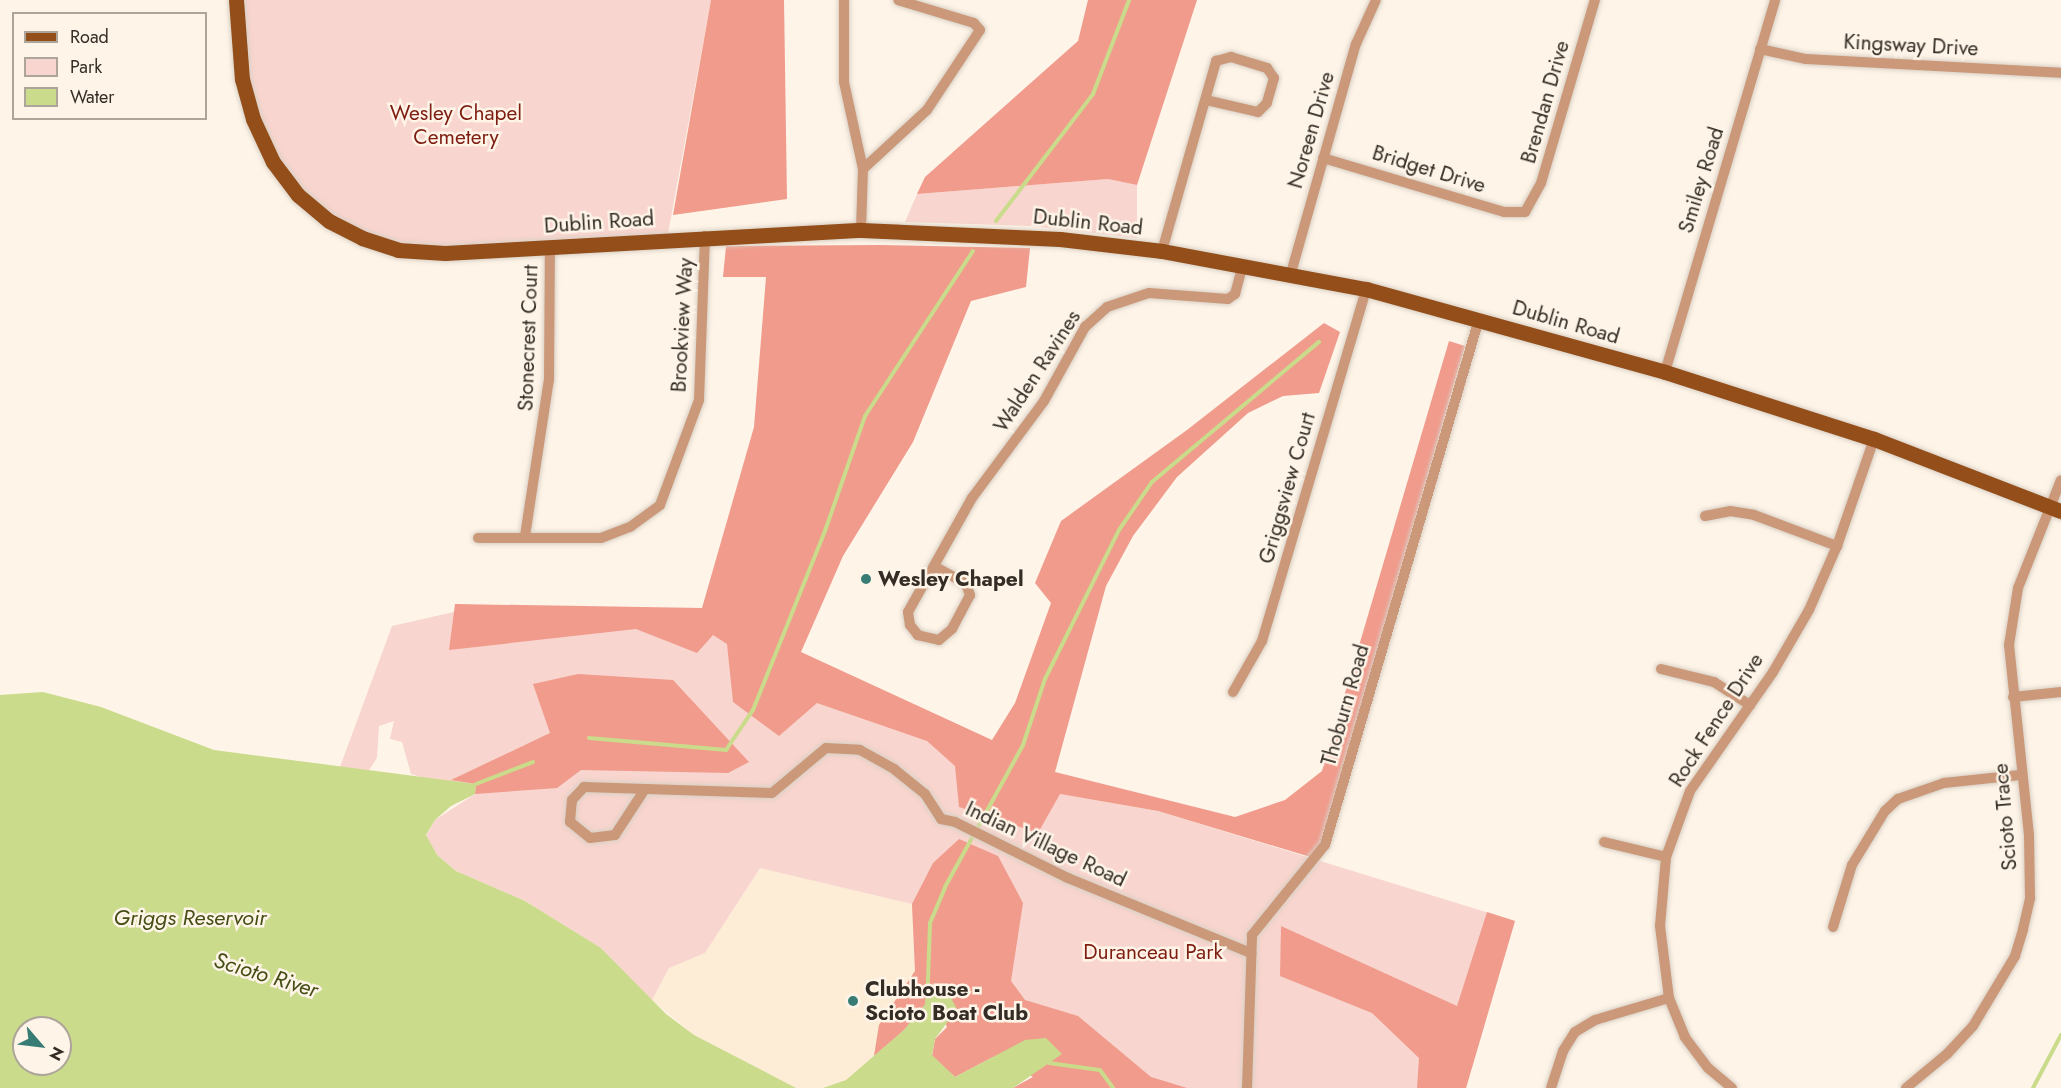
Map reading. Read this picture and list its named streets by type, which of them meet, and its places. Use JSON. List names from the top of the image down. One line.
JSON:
{"streets":{"main road":["Dublin Road"],"street":["Kingsway Drive","Brendan Drive","Noreen Drive","Bridget Drive","Smiley Road","Brookview Way","Stonecrest Court","Walden Ravines","Griggsview Court","Thoburn Road","Rock Fence Drive","Scioto Trace","Indian Village Road"]},"crossings":[["Kingsway Drive","Smiley Road"],["Brendan Drive","Bridget Drive"],["Noreen Drive","Bridget Drive"],["Noreen Drive","Dublin Road"],["Smiley Road","Dublin Road"],["Dublin Road","Brookview Way"],["Dublin Road","Stonecrest Court"],["Dublin Road","Walden Ravines"],["Dublin Road","Griggsview Court"],["Dublin Road","Thoburn Road"],["Dublin Road","Rock Fence Drive"],["Dublin Road","Scioto Trace"],["Brookview Way","Stonecrest Court"],["Thoburn Road","Indian Village Road"]],"water":["Griggs Reservoir","Scioto River"],"parks":["Wesley Chapel Cemetery","Duranceau Park"],"places":["Wesley Chapel","Clubhouse - Scioto Boat Club"],"legend":["Road","Park","Water"],"north":"bottom right"}
